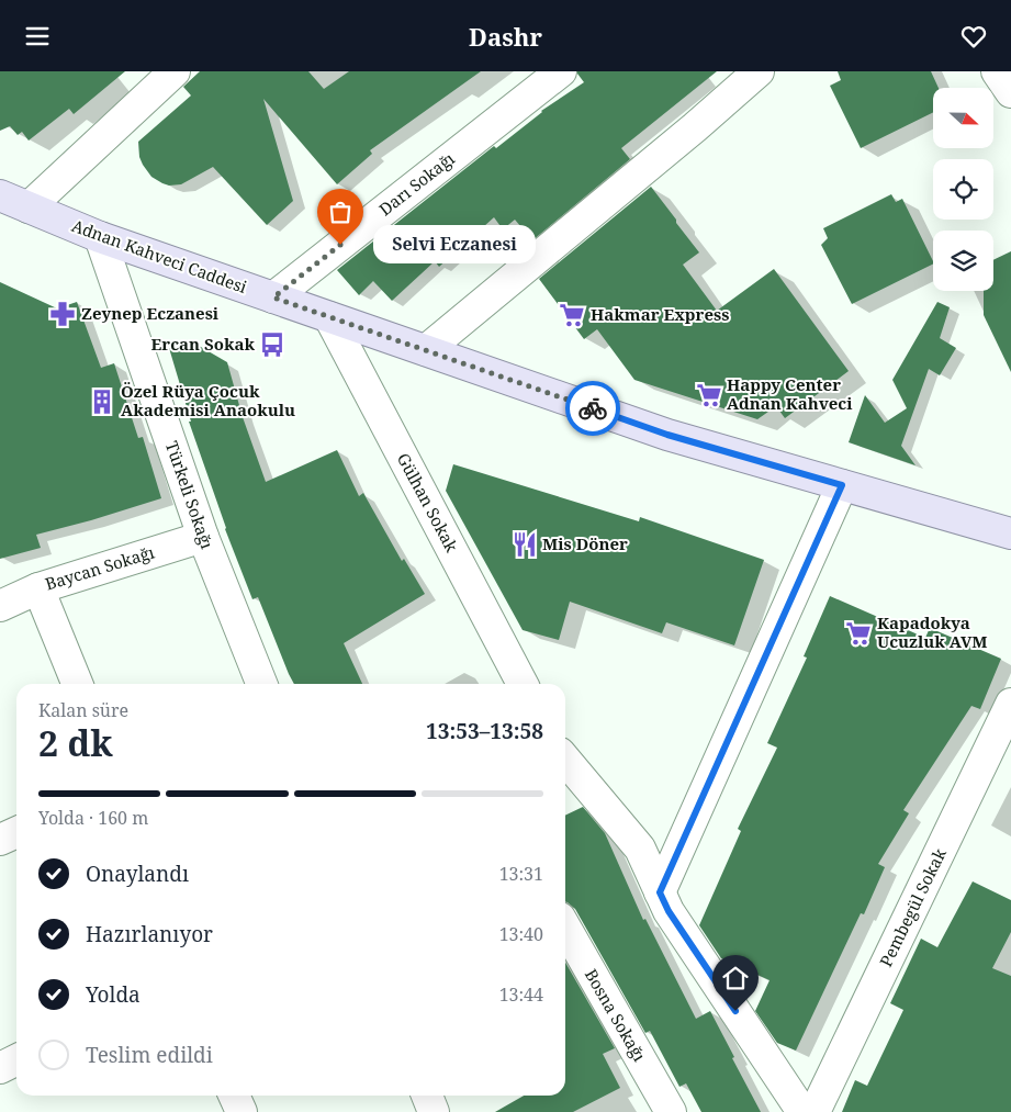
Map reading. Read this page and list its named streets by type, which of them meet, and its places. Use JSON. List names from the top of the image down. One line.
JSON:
{"streets":{"main road":["Adnan Kahveci Caddesi"],"street":["Darı Sokağı","Türkeli Sokağı","Gülhan Sokak","Baycan Sokağı","Pembegül Sokak","Bosna Sokağı"]},"crossings":[["Darı Sokağı","Adnan Kahveci Caddesi"],["Adnan Kahveci Caddesi","Türkeli Sokağı"],["Adnan Kahveci Caddesi","Gülhan Sokak"],["Türkeli Sokağı","Baycan Sokağı"]],"places":{"other":["Selvi Eczanesi"],"pharmacy":["Zeynep Eczanesi"],"supermarket":["Hakmar Express","Happy Center Adnan Kahveci","Kapadokya Ucuzluk AVM"],"bus stop":["Ercan Sokak"],"building":["Özel Rüya Çocuk Akademisi Anaokulu"],"restaurant":["Mis Döner"]},"north":"right","page":{"header":"Dashr","bubble":"Selvi Eczanesi","heading":["2 dk","Kalan süre","13:53–13:58"],"bar":"Yolda · 160 m","list":[["Onaylandı","13:31"],["Hazırlanıyor","13:40"],["Yolda","13:44"],"Teslim edildi"]}}
